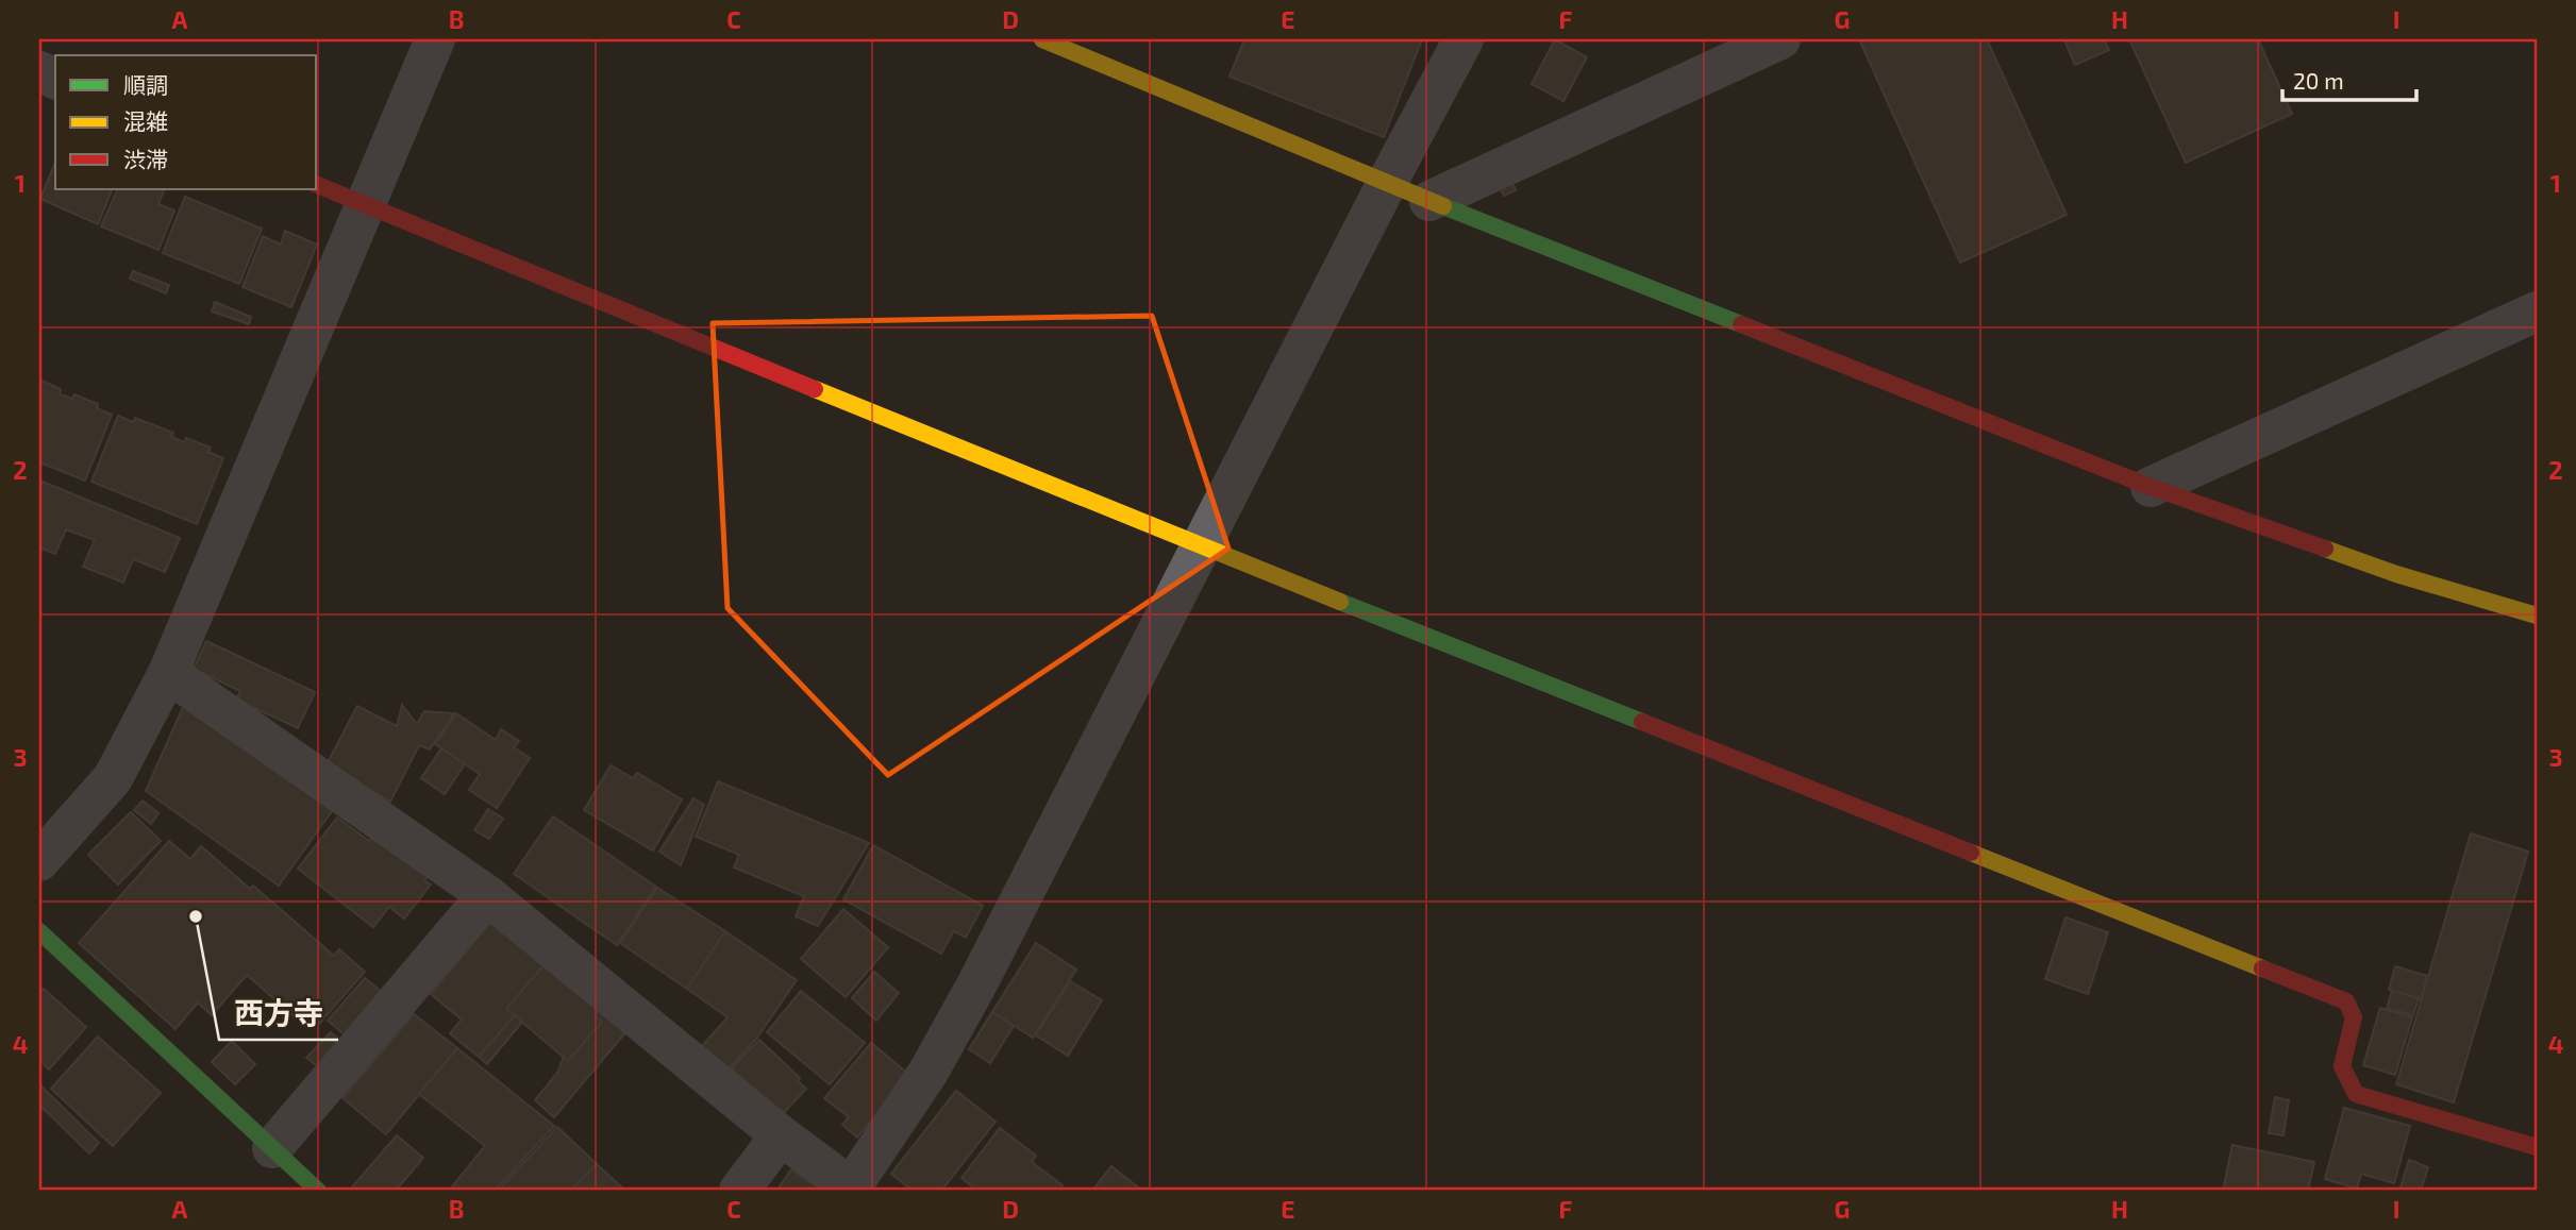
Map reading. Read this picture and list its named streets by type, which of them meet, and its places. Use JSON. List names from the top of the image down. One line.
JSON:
{"places":["西方寺"],"legend":["順調","混雑","渋滞"],"scale_bar":"20 m","grid":{"columns":["A","B","C","D","E","F","G","H","I"],"rows":["1","2","3","4"]}}
